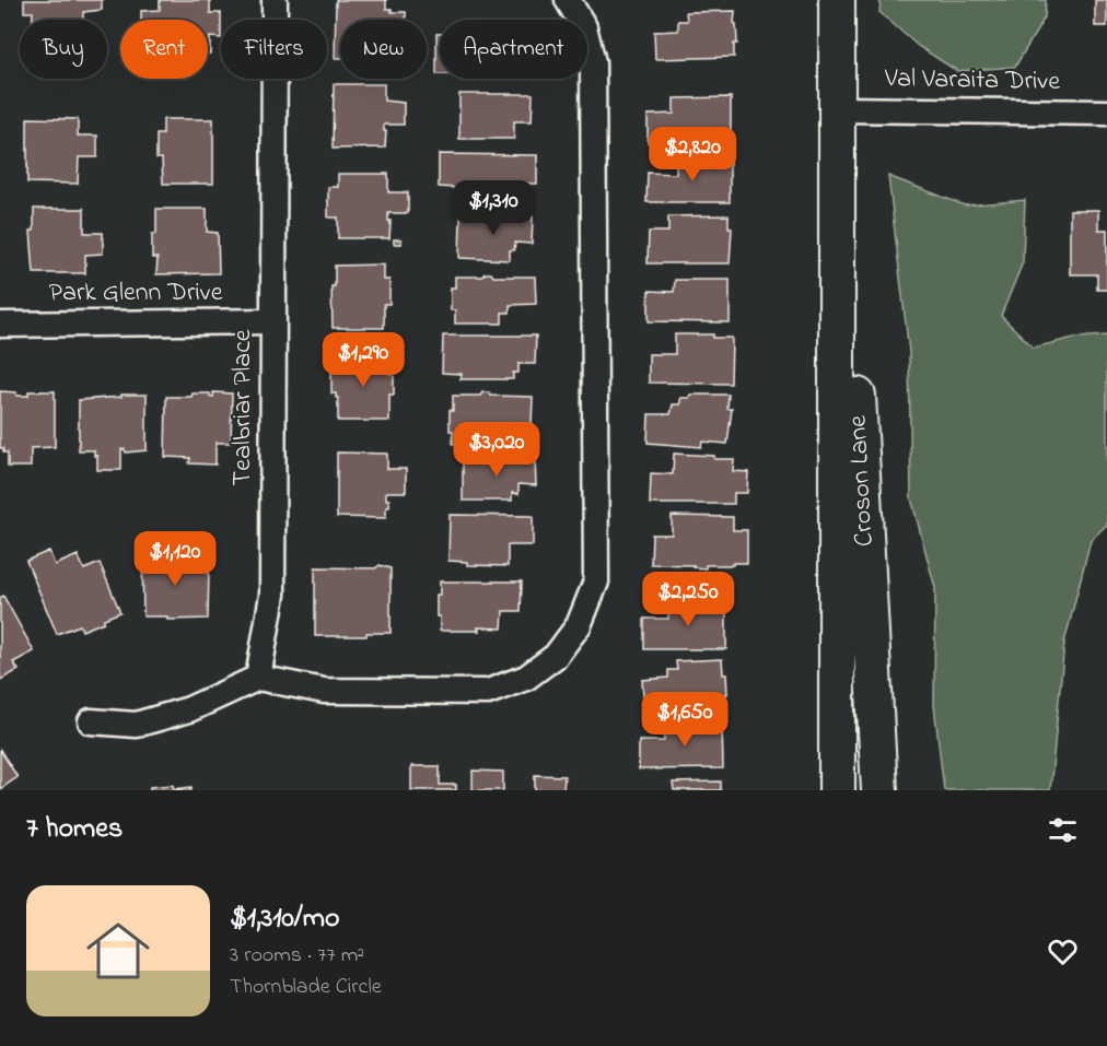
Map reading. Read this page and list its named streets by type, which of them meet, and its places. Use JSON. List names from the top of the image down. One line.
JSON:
{"streets":{"main road":["Croson Lane"],"street":["Val Varaita Drive","Park Glenn Drive","Tealbriar Place"]},"crossings":[["Val Varaita Drive","Croson Lane"],["Park Glenn Drive","Tealbriar Place"]],"page":{"chip":["Buy","Rent","Filters","New","Apartment"],"price":["$2,820","$1,310","$1,290","$3,020","$1,120","$2,250","$1,650"],"heading":"7 homes","list":[{"name":"$1,310/mo","note":"3 rooms · 77 m² · Thornblade Circle"}]}}
